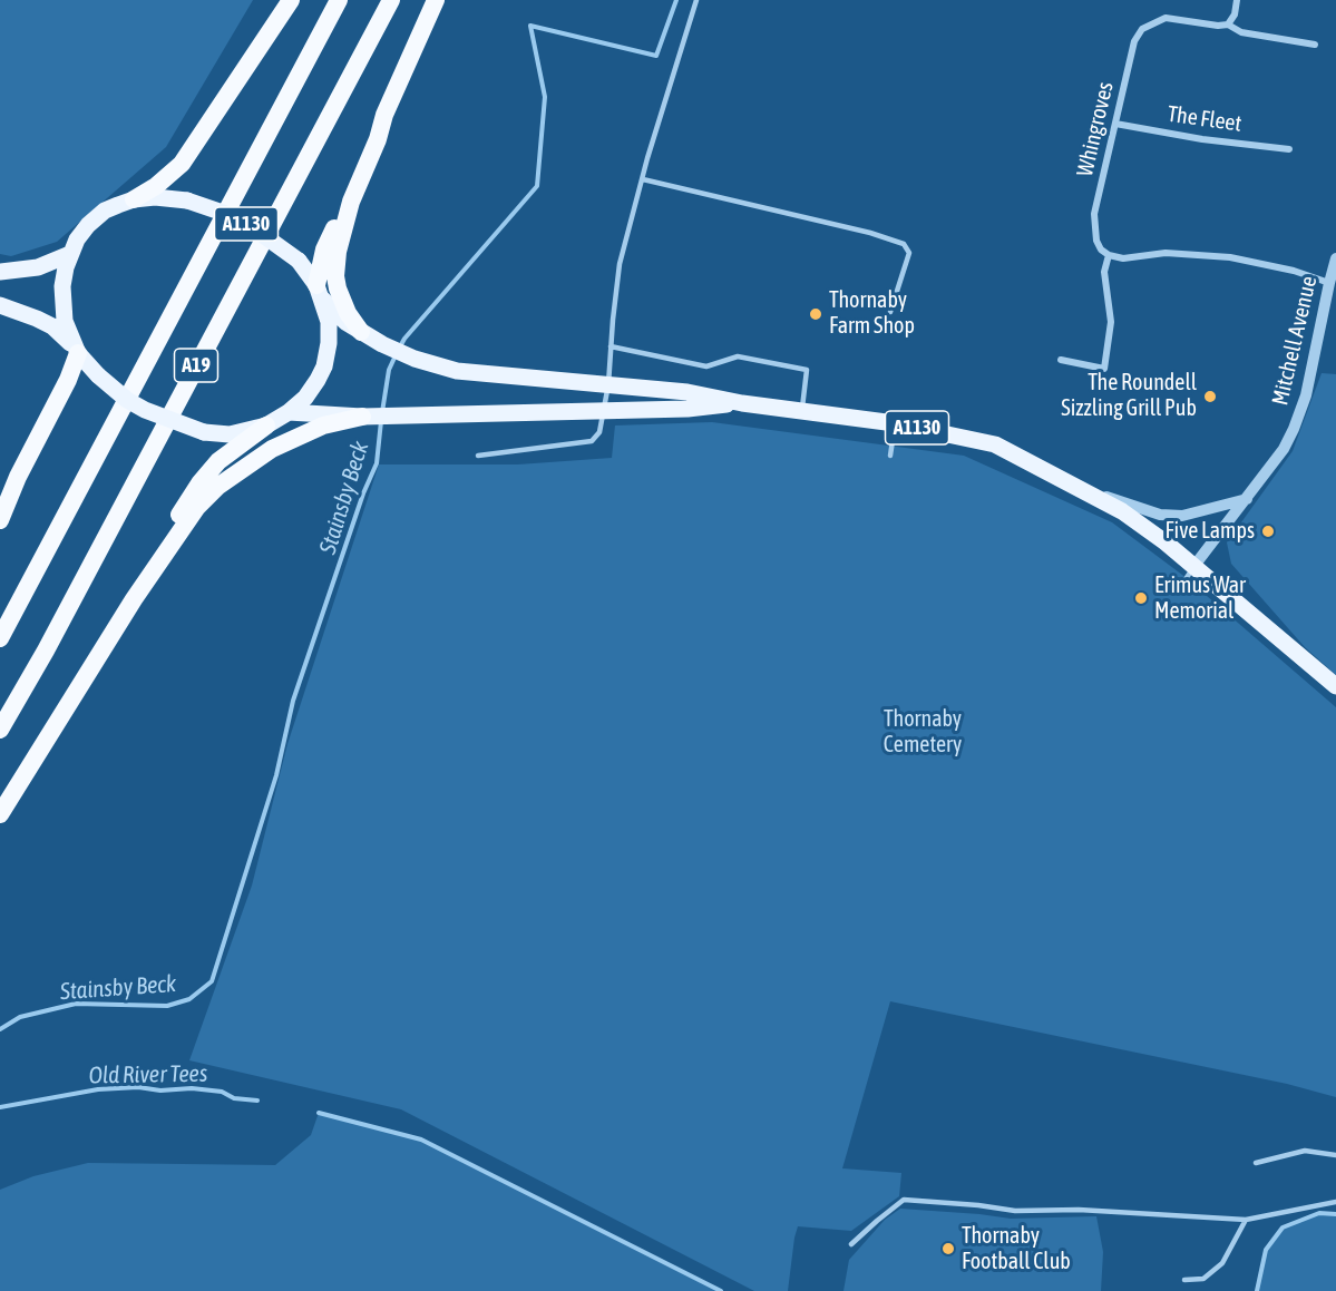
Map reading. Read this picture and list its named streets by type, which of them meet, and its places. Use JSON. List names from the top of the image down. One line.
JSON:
{"streets":{"highway":["A19"],"main road":["A1130"],"street":["The Fleet","Whingroves","Mitchell Avenue"]},"crossings":[["The Fleet","Whingroves"],["A1130","Mitchell Avenue"]],"water":["Stainsby Beck","Old River Tees"],"parks":["Thornaby Cemetery"],"places":["Thornaby Farm Shop","The Roundell Sizzling Grill Pub","Five Lamps","Erimus War Memorial","Thornaby Football Club"]}
